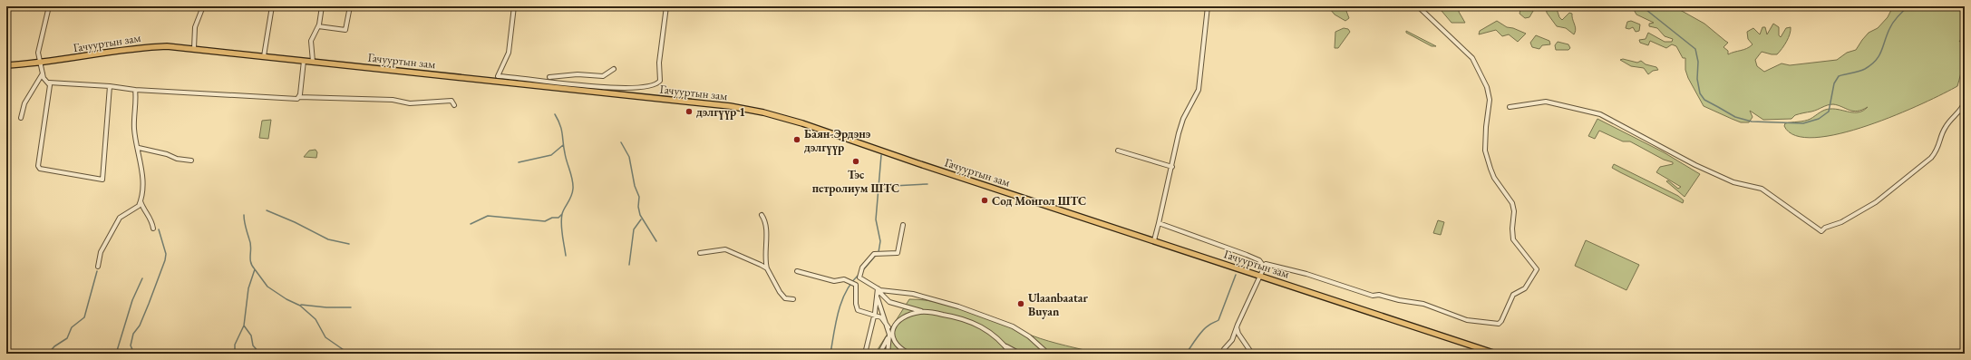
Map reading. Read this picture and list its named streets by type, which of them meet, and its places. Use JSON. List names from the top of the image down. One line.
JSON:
{"streets":{"main road":["Гачууртын зам"]},"places":["дэлгүүр 1","Баян-Эрдэнэ дэлгүүр","Тэс петролиум ШТС","Сод Монгол ШТС","Ulaanbaatar Buyan"]}
